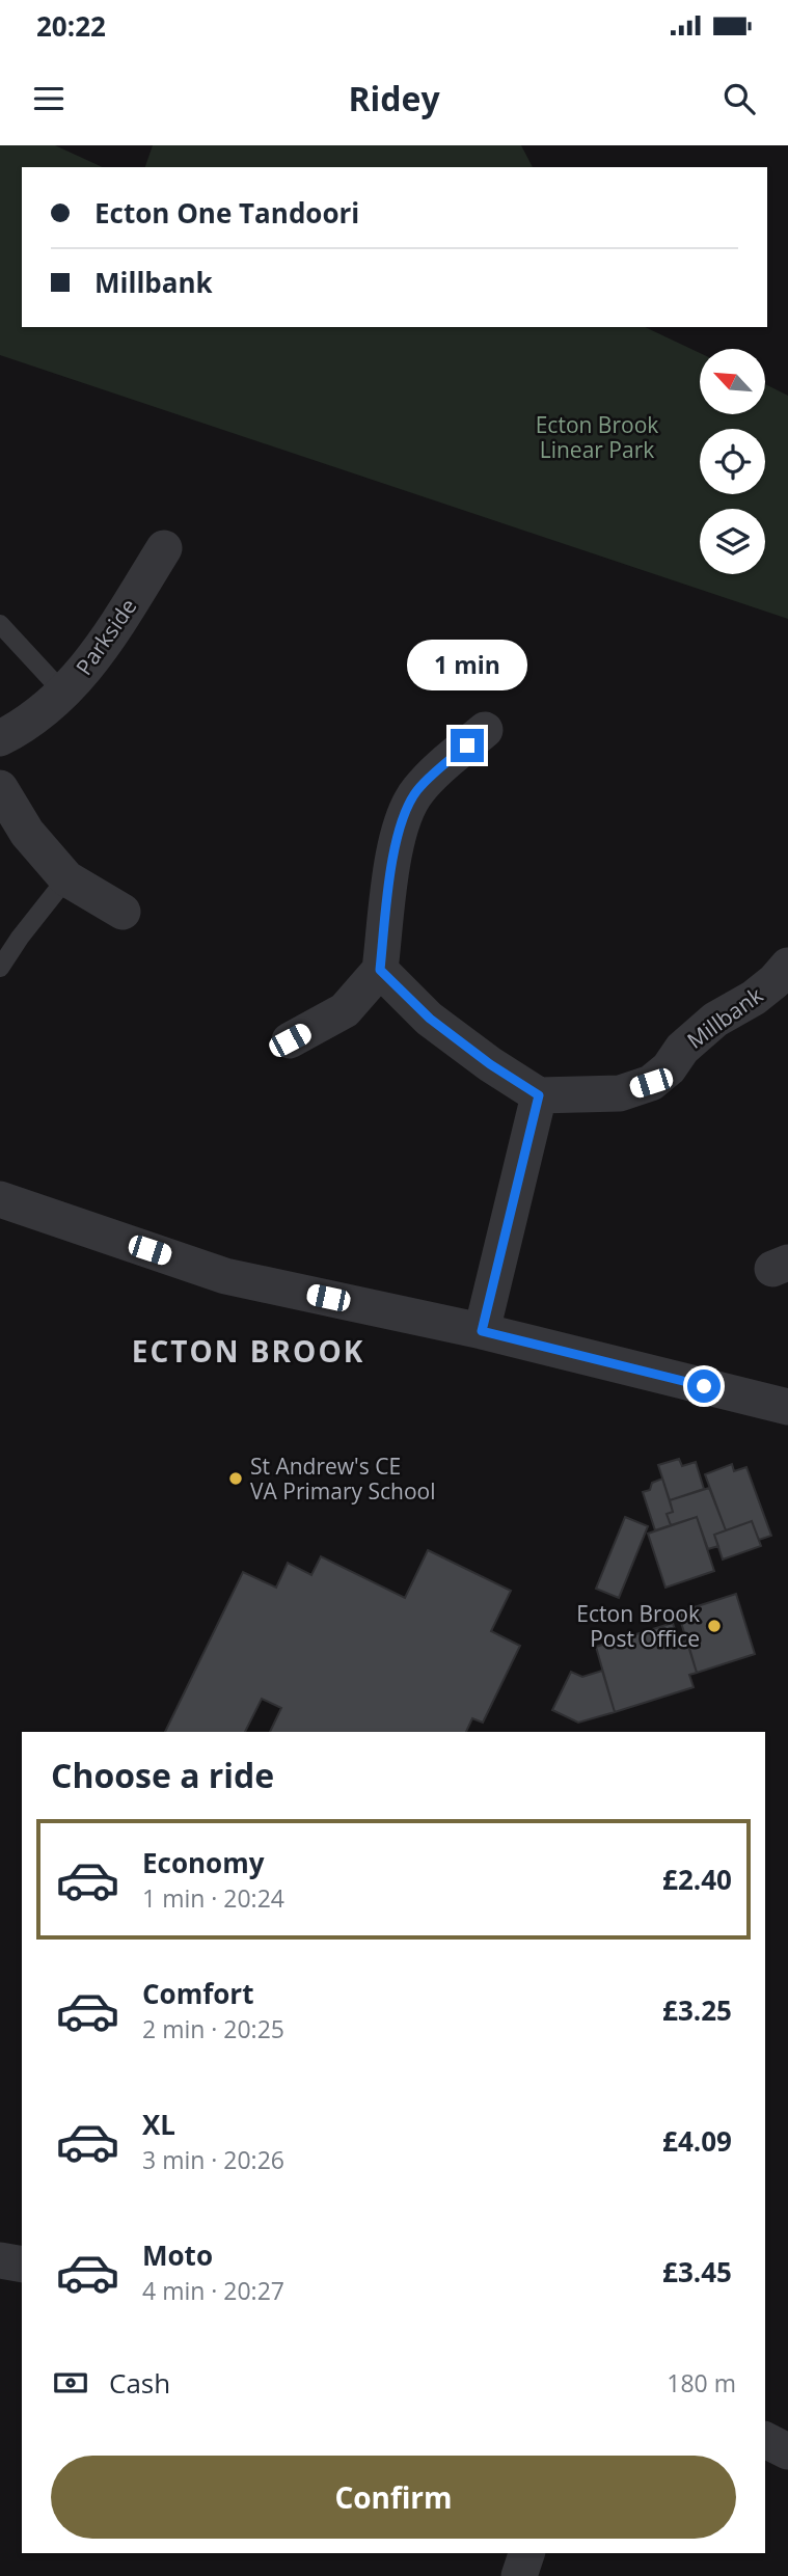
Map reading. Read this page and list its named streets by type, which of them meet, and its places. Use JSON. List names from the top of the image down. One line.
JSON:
{"streets":{"street":["Parkside","Millbank"]},"districts":["ECTON BROOK"],"parks":["Ecton Brook Linear Park"],"places":["St Andrew's CE VA Primary School","Ecton Brook Post Office"],"north":"top left","page":{"status":"20:22","header":"Ridey","banner":["Ecton One Tandoori","Millbank"],"bubble":"1 min","heading":"Choose a ride","list":[{"name":"Economy","note":"1 min · 20:24","value":"£2.40"},{"name":"Comfort","note":"2 min · 20:25","value":"£3.25"},{"name":"XL","note":"3 min · 20:26","value":"£4.09"},{"name":"Moto","note":"4 min · 20:27","value":"£3.45"}],"pay":["Cash","180 m"],"buttons":"Confirm"}}
